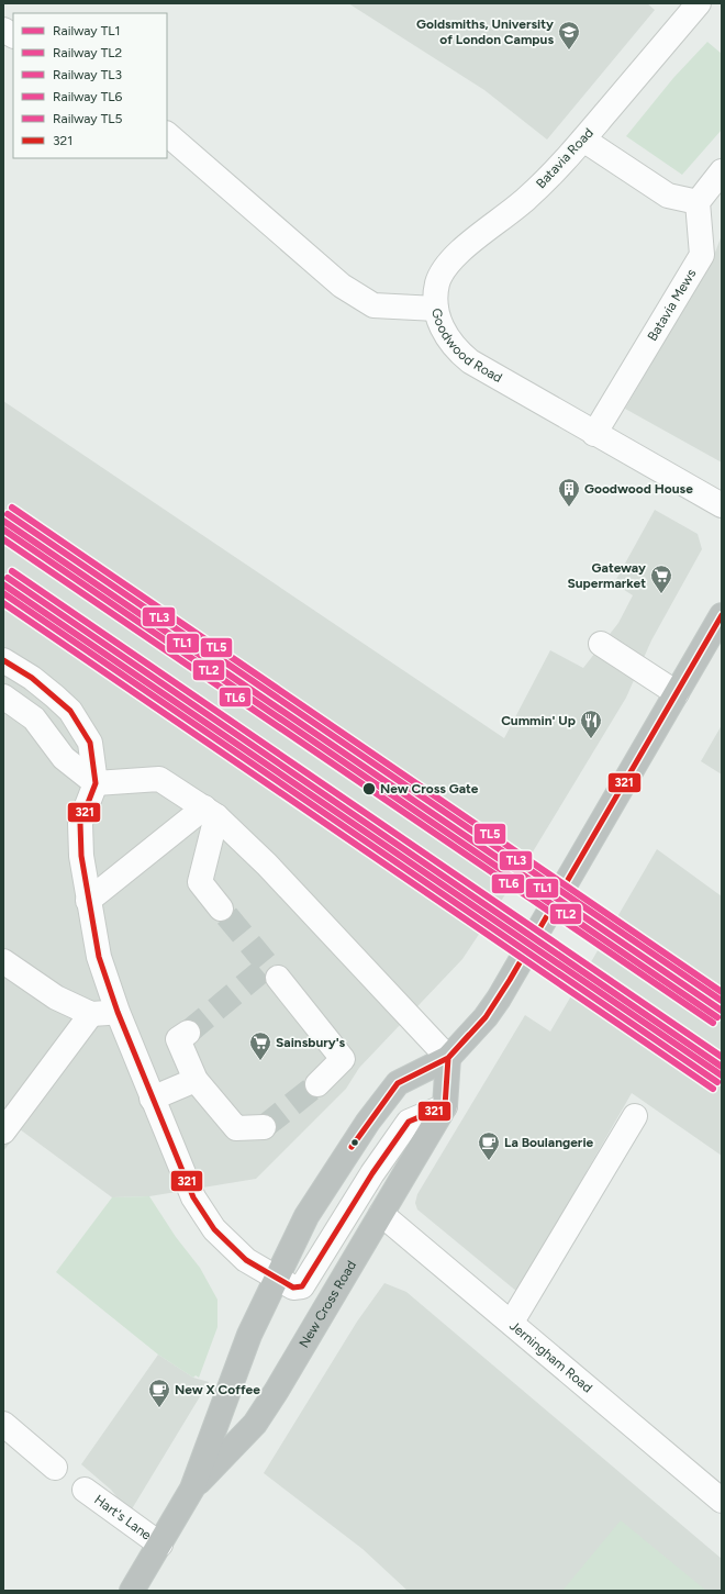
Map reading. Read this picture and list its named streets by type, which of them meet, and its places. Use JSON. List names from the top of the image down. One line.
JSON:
{"streets":{"highway":["New Cross Road"],"street":["Batavia Road","Batavia Mews","Goodwood Road","Jerningham Road","Hart's Lane"]},"crossings":[["Batavia Road","Goodwood Road"],["Batavia Mews","Goodwood Road"],["New Cross Road","Jerningham Road"],["New Cross Road","Hart's Lane"]],"places":{"school or university":["Goldsmiths, University of London Campus"],"building":["Goodwood House"],"supermarket":["Gateway Supermarket","Sainsbury's"],"restaurant":["Cummin' Up"],"other":["New Cross Gate"],"cafe":["La Boulangerie","New X Coffee"]},"lines":["rail line TL5","rail line TL3","rail line TL1","rail line TL2","rail line TL6","transit line 321"],"legend":["Railway TL1","Railway TL2","Railway TL3","Railway TL6","Railway TL5","321"]}
